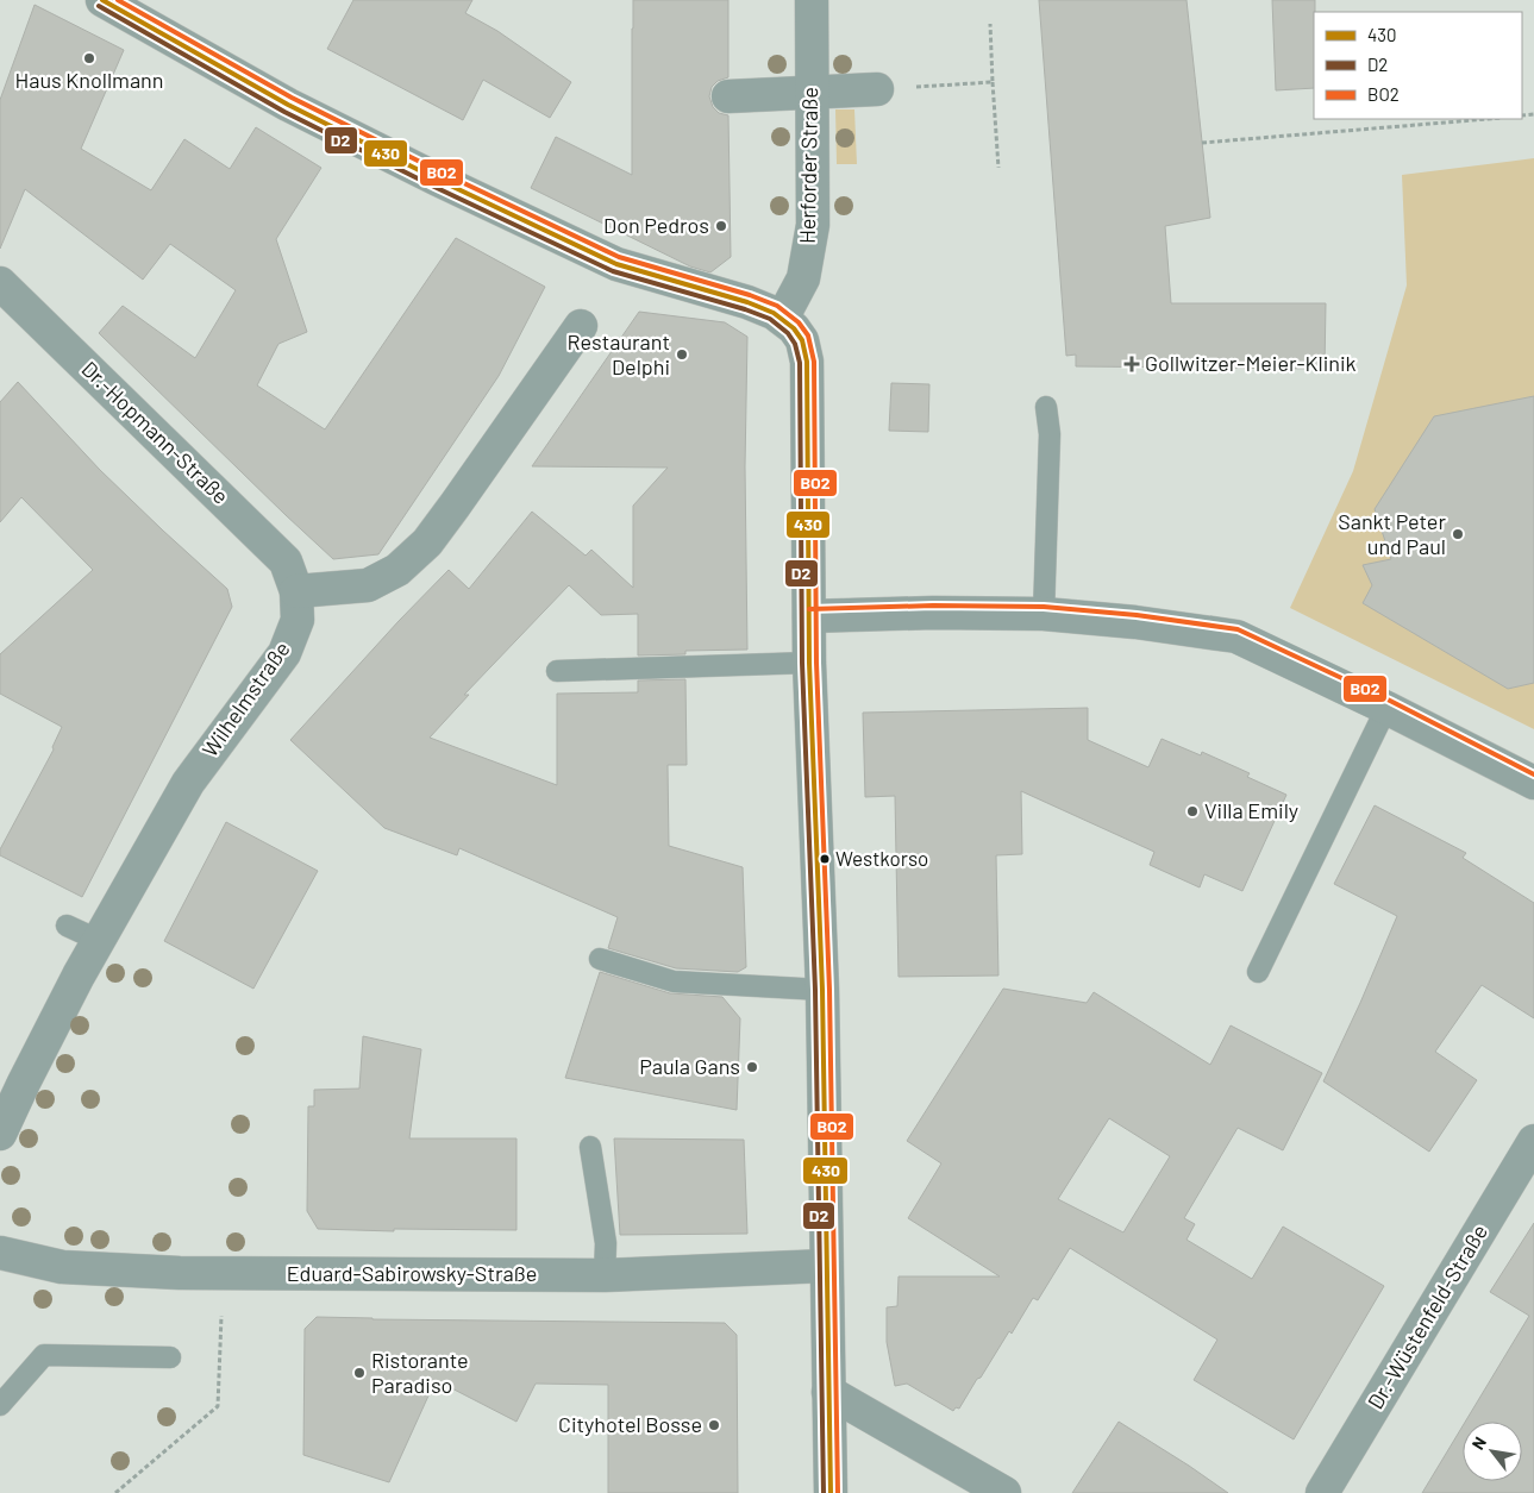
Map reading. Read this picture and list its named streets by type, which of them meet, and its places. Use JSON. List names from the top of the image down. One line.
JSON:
{"streets":{"street":["Herforder Straße","Dr.-Hopmann-Straße","Wilhelmstraße","Eduard-Sabirowsky-Straße","Dr.-Wüstenfeld-Straße"]},"crossings":[["Dr.-Hopmann-Straße","Wilhelmstraße"]],"places":{"other":["Haus Knollmann","Don Pedros","Restaurant Delphi","Sankt Peter und Paul","Villa Emily","Westkorso","Paula Gans","Ristorante Paradiso","Cityhotel Bosse"],"health":["Gollwitzer-Meier-Klinik"]},"lines":["transit line 430","transit line BO2","transit line D2"],"legend":["430","D2","BO2"],"north":"top left"}
